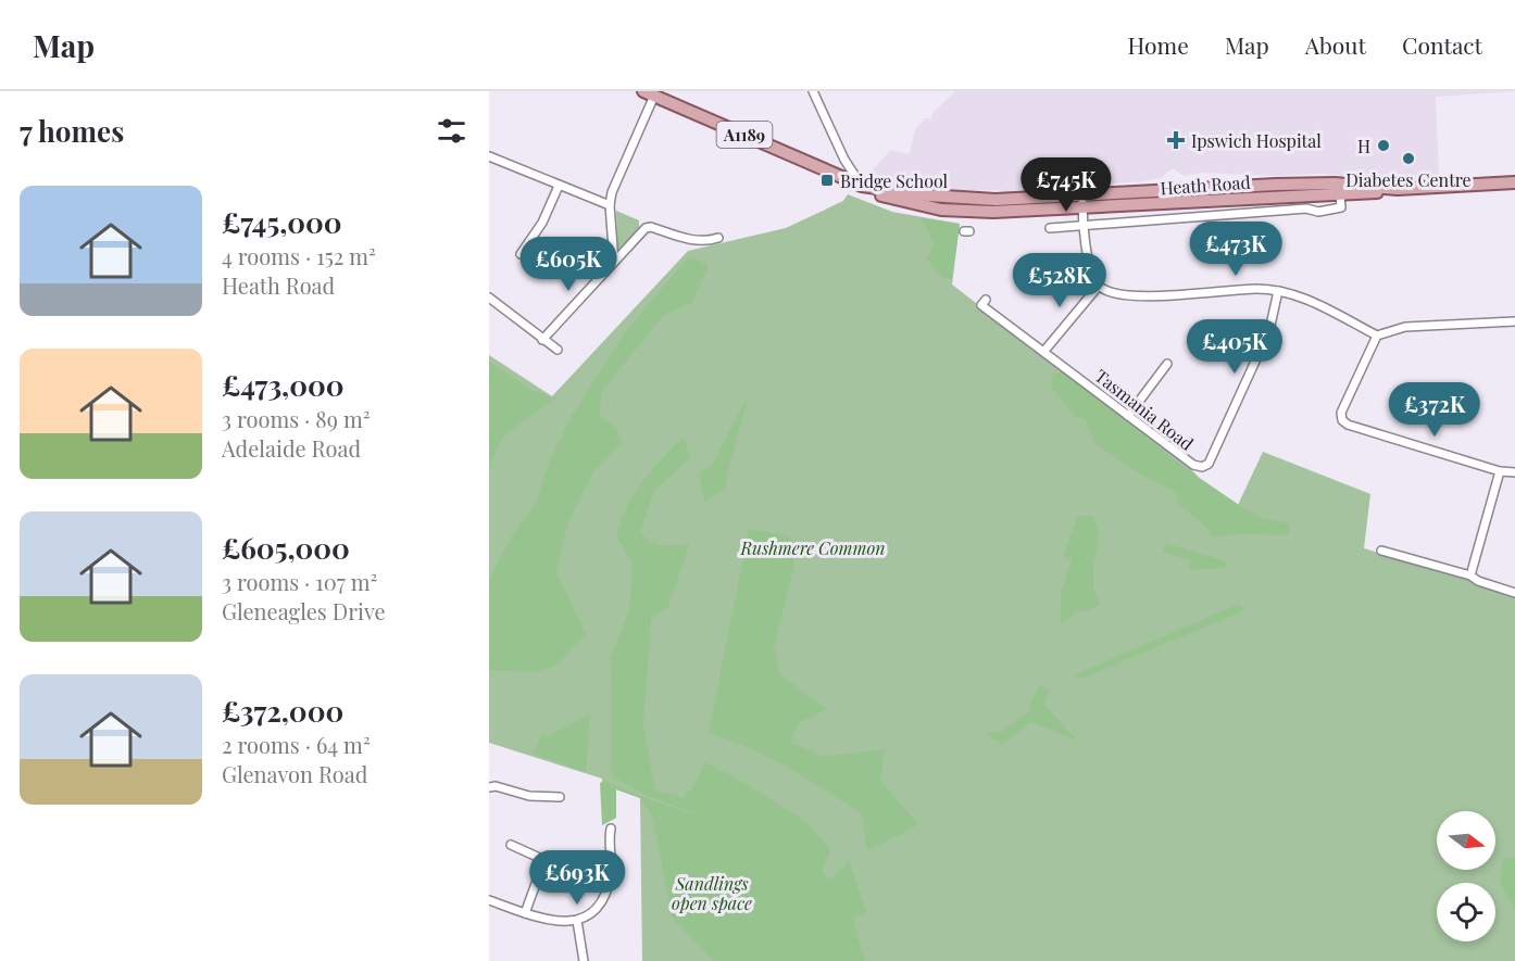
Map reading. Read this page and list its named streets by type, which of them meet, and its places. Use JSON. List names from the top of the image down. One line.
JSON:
{"streets":{"main road":["A1189","Heath Road"],"street":["Tasmania Road"]},"parks":["Rushmere Common","Sandlings open space"],"places":{"health":["Ipswich Hospital"],"other":["H","Diabetes Centre"],"transit":["Bridge School"]},"north":"right","page":{"header":"Map","nav":["Home","Map","About","Contact"],"heading":"7 homes","price":["£745K","£473K","£605K","£528K","£405K","£372K","£693K"],"list":[{"name":"£745,000","note":"4 rooms · 152 m² · Heath Road"},{"name":"£473,000","note":"3 rooms · 89 m² · Adelaide Road"},{"name":"£605,000","note":"3 rooms · 107 m² · Gleneagles Drive"},{"name":"£372,000","note":"2 rooms · 64 m² · Glenavon Road"}]}}
